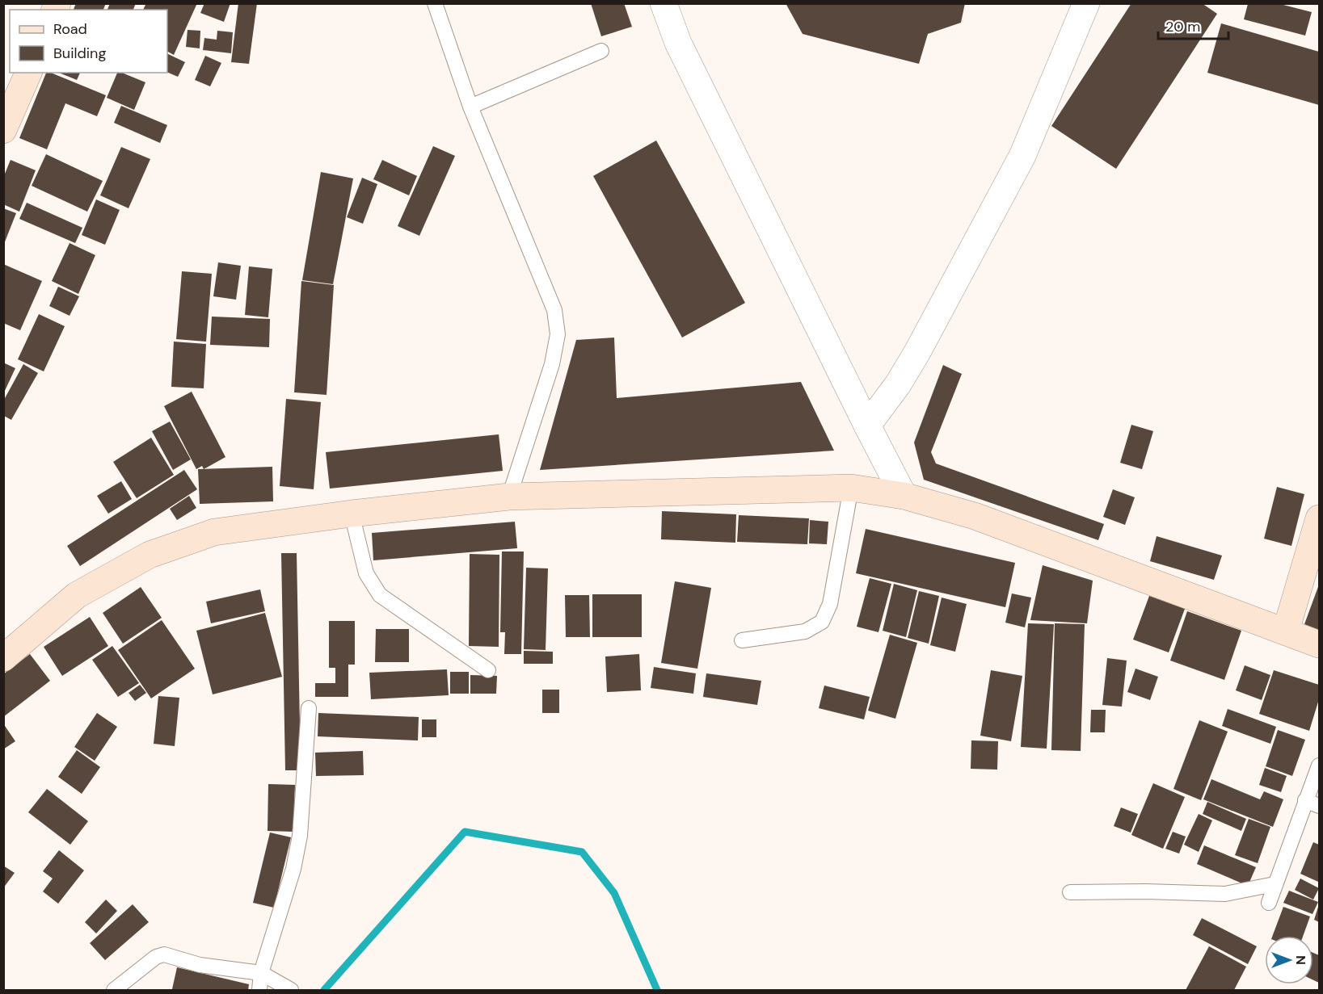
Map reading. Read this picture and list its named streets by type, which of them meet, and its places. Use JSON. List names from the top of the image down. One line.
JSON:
{"legend":["Road","Building"],"scale_bar":"20 m","north":"right"}
